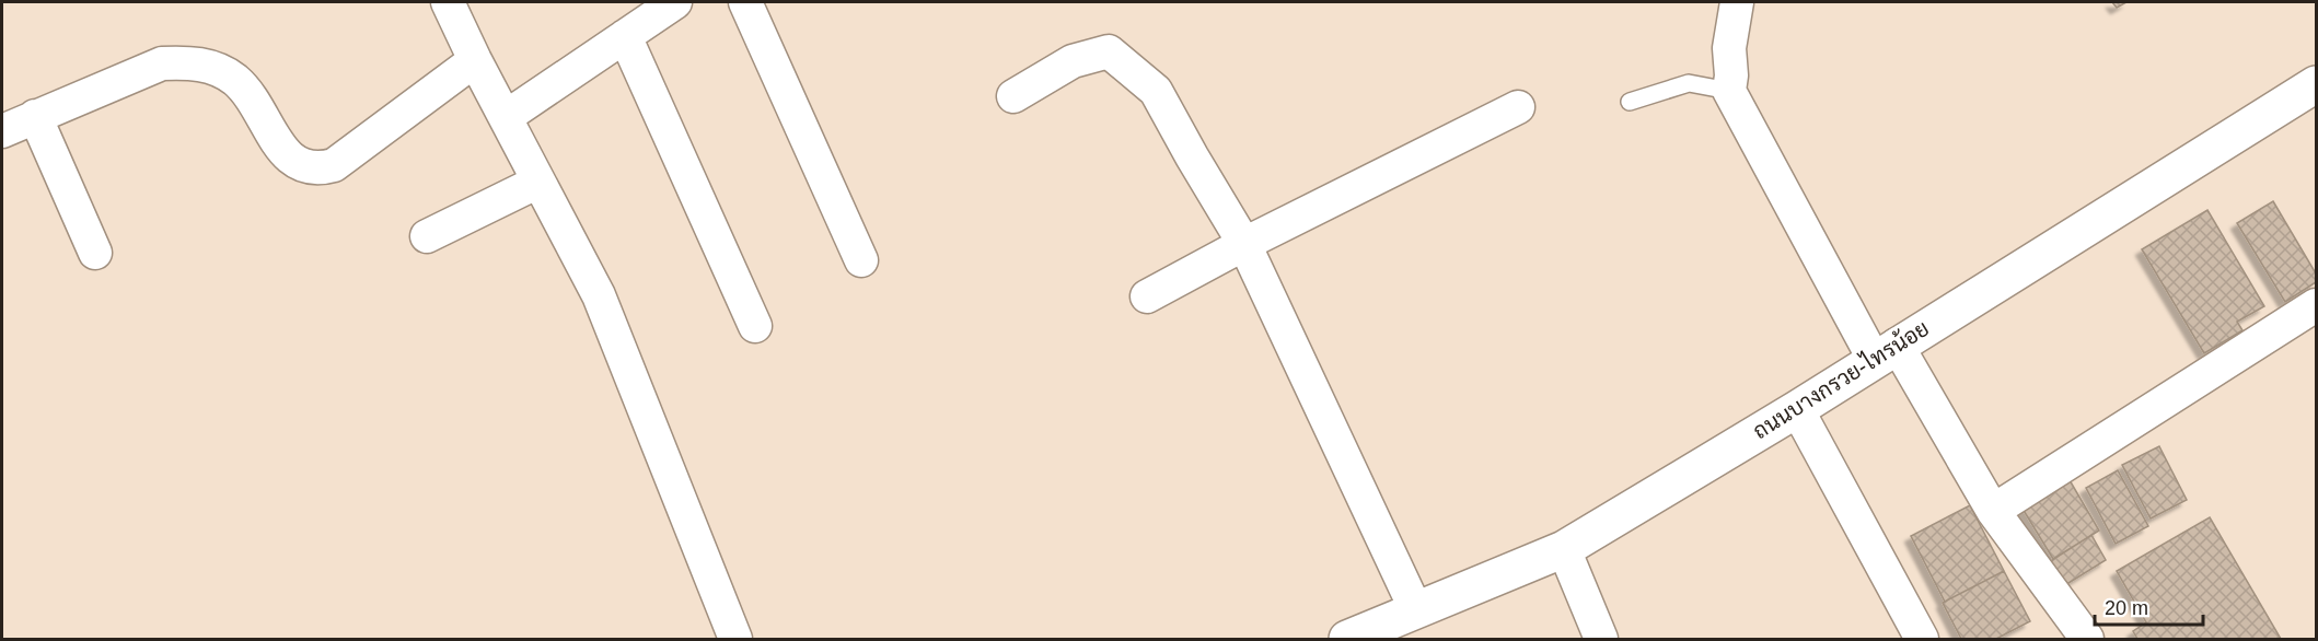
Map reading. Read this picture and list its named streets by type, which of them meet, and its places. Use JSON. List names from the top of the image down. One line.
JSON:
{"streets":{"main road":["ถนนบางกรวย-ไทรน้อย"]},"scale_bar":"20 m"}
